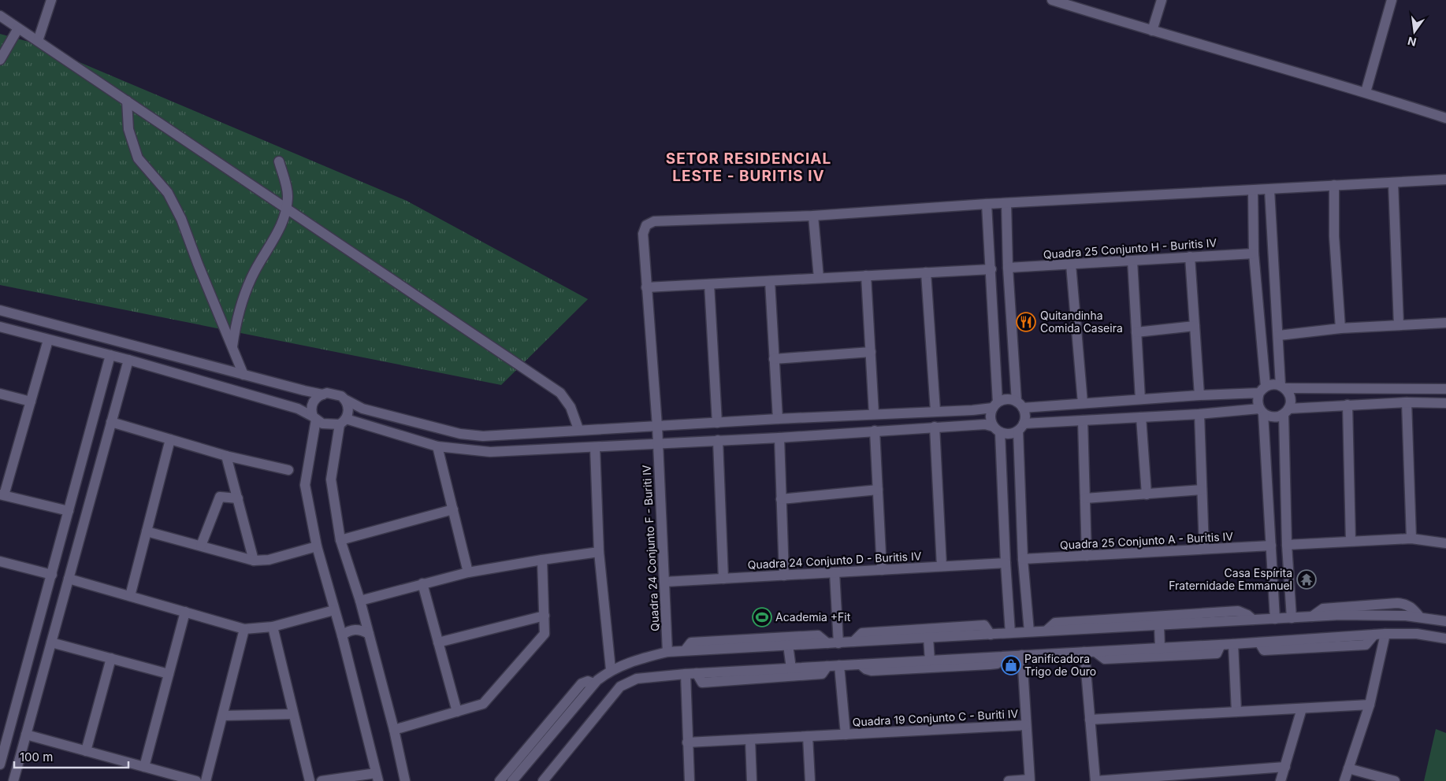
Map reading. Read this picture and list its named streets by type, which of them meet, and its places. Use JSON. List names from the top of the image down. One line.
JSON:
{"streets":{"street":["Quadra 25 Conjunto H - Buritis IV","Quadra 25 Conjunto A - Buritis IV","Quadra 24 Conjunto F - Buriti IV","Quadra 24 Conjunto D - Buritis IV","Quadra 19 Conjunto C - Buriti IV"]},"crossings":[["Quadra 24 Conjunto F - Buriti IV","Quadra 24 Conjunto D - Buritis IV"]],"districts":["SETOR RESIDENCIAL LESTE - BURITIS IV"],"places":{"restaurant":["Quitandinha Comida Caseira"],"temple":["Casa Espírita Fraternidade Emmanuel"],"sports":["Academia +Fit"],"shop":["Panificadora Trigo de Ouro"]},"scale_bar":"100 m","north":"bottom"}
